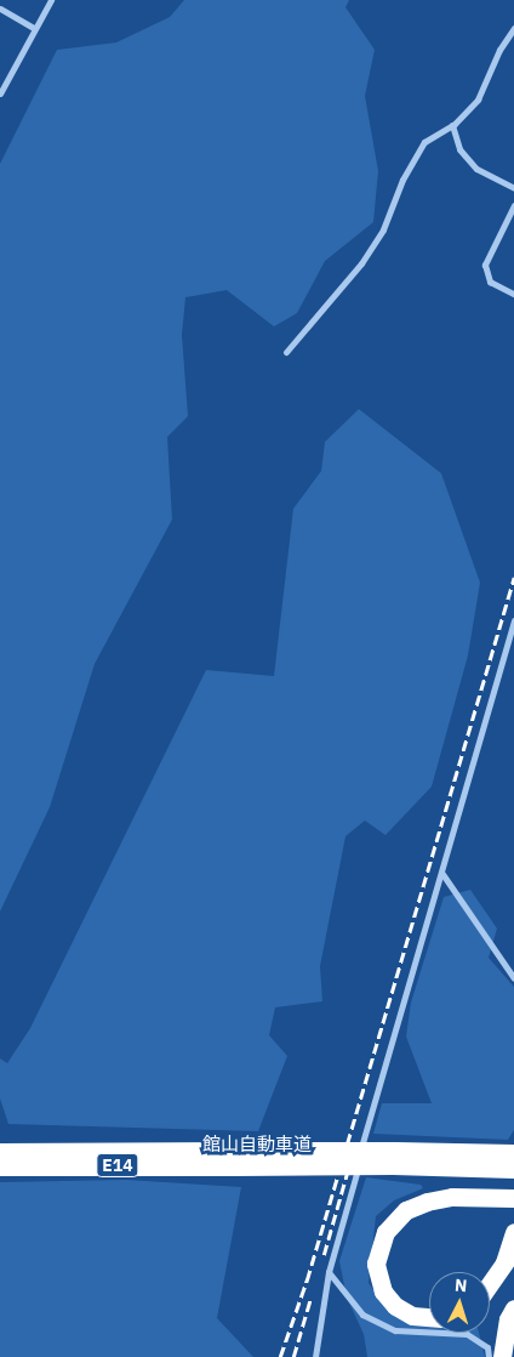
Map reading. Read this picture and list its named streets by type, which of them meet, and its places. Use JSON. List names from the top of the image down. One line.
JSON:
{"streets":{"highway":["館山自動車道","E14"]},"north":"top"}
